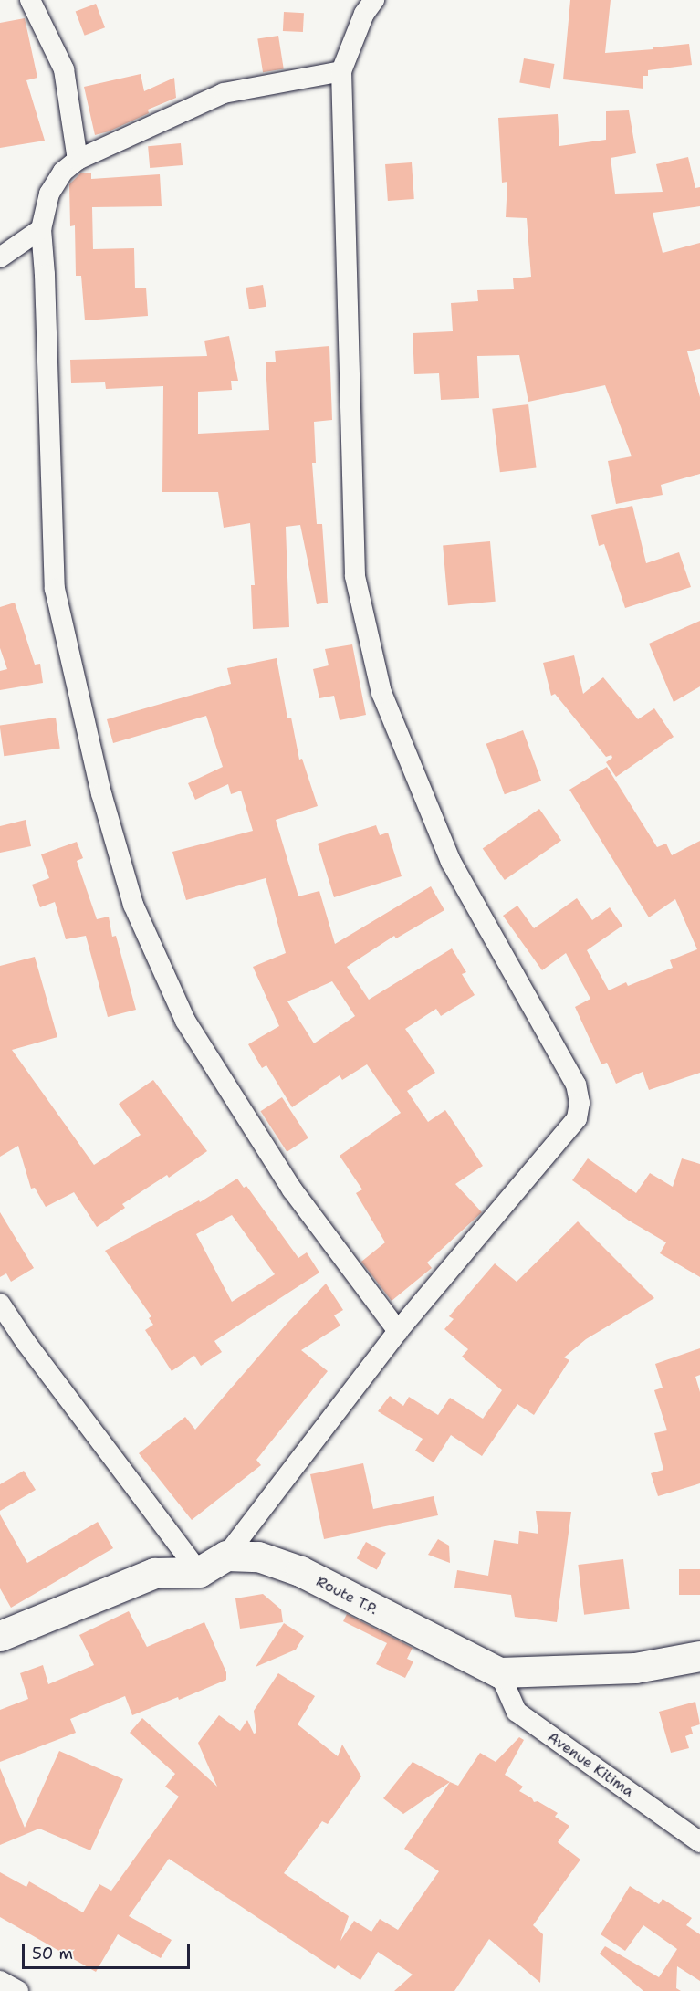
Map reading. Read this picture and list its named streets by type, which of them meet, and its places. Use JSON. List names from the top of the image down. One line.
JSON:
{"streets":{"street":["Route T.P.","Avenue Kitima"]},"crossings":[["Route T.P.","Avenue Kitima"]],"scale_bar":"50 m"}
